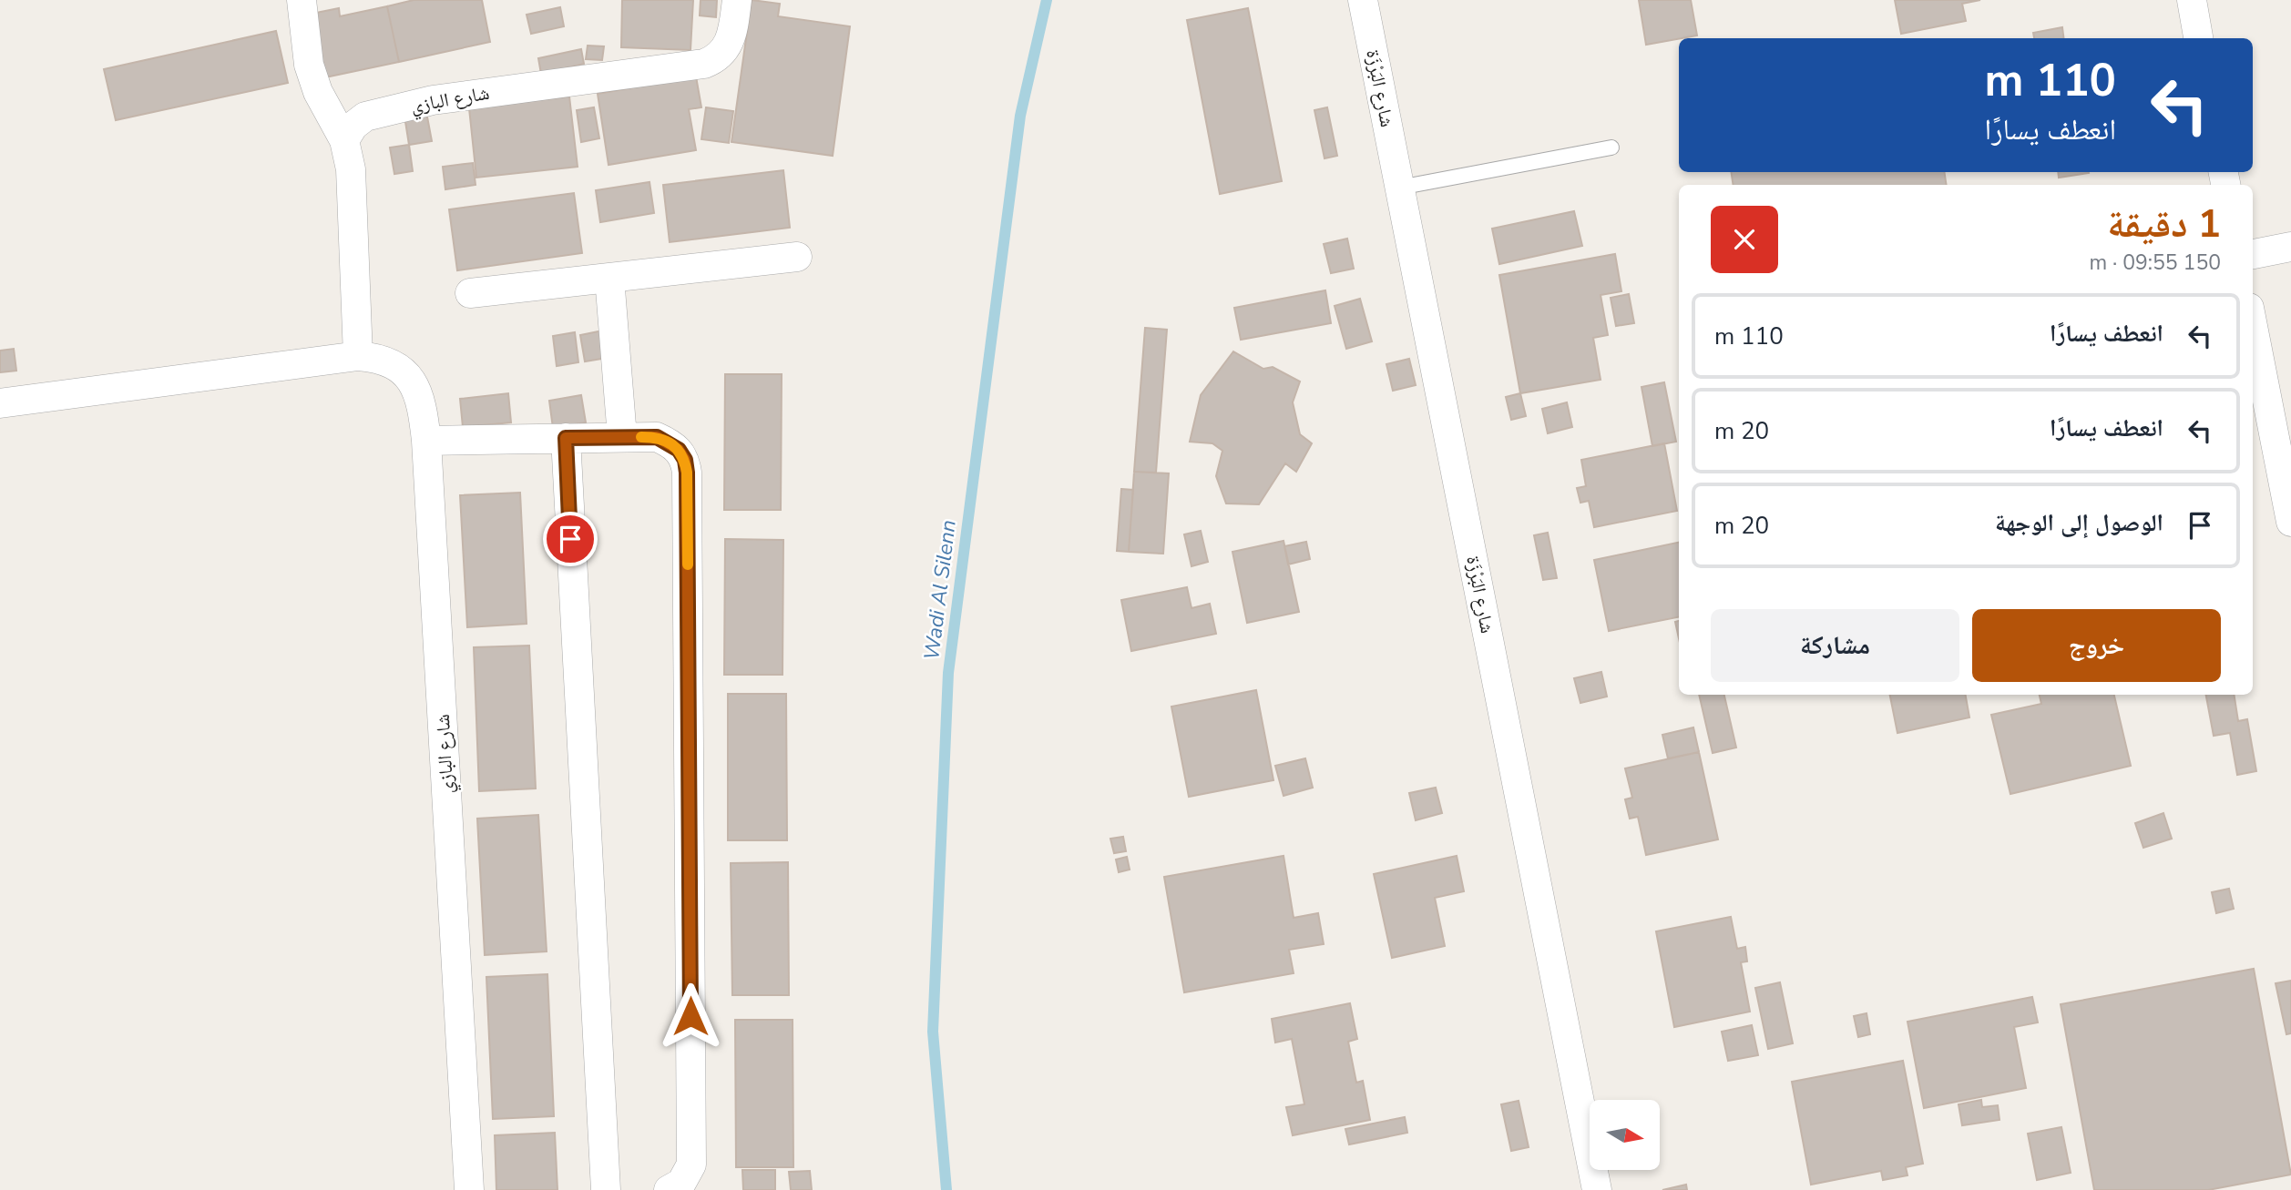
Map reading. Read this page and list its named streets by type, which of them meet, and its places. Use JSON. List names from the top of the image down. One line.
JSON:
{"streets":{"street":["شارع البَرْزَة","شارع البازي"]},"water":["Wadi Al Silenn"],"north":"right","page":{"turn":["110 m","انعطف يسارًا"],"heading":["1 دقيقة","150 m · 09:55"],"list":[{"name":"انعطف يسارًا","value":"110 m"},{"name":"انعطف يسارًا","value":"20 m"},{"name":"الوصول إلى الوجهة","value":"20 m"}],"buttons":["خروج","مشاركة"]}}
